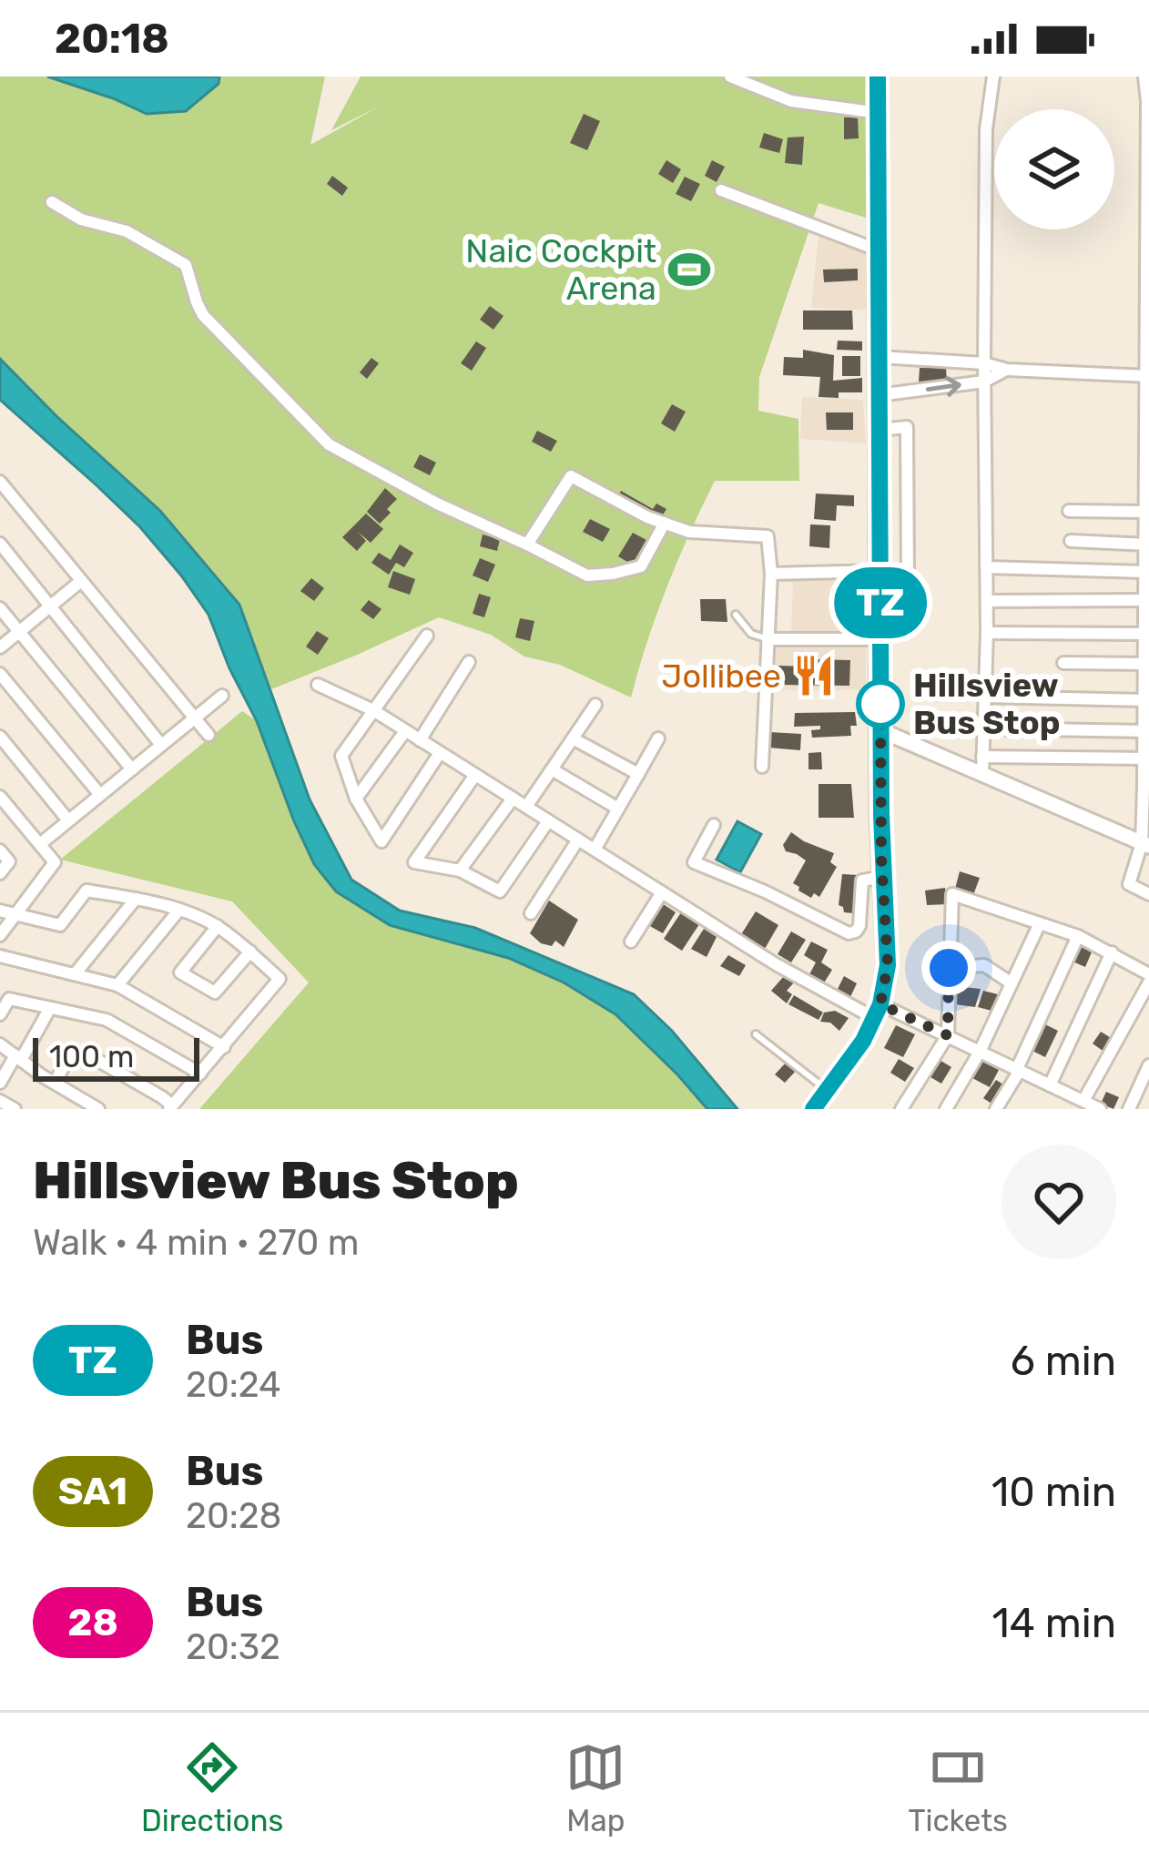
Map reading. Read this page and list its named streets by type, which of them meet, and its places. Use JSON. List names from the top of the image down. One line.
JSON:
{"places":{"sports":["Naic Cockpit Arena"],"restaurant":["Jollibee"],"other":["Hillsview Bus Stop"]},"lines":["bus line TZ"],"scale_bar":"100 m","page":{"status":"20:18","on_map":"TZ","scale":"100 m","heading":["Hillsview Bus Stop","Walk · 4 min · 270 m"],"list":[{"mark":"TZ","name":"Bus","note":"20:24","value":"6 min"},{"mark":"SA1","name":"Bus","note":"20:28","value":"10 min"},{"mark":"28","name":"Bus","note":"20:32","value":"14 min"}],"tabs":["Directions","Map","Tickets"]}}
